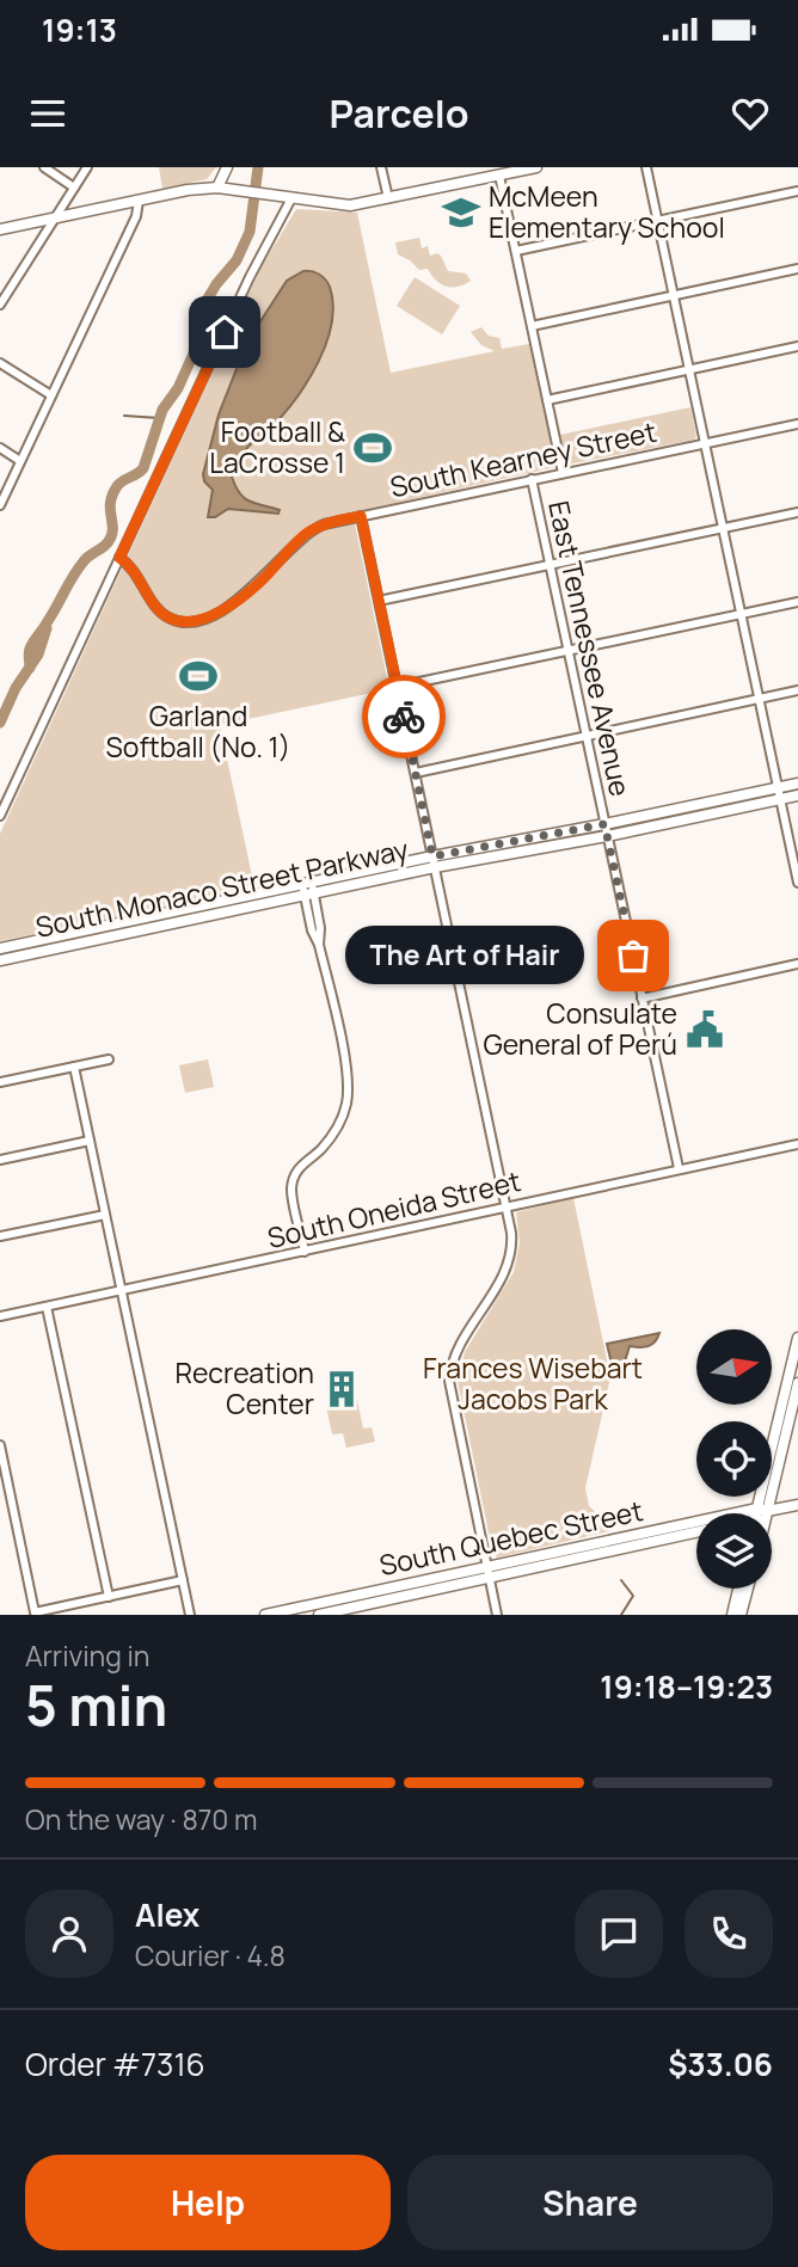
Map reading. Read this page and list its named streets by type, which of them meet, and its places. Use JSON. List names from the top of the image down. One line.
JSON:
{"streets":{"main road":["South Monaco Street Parkway","South Quebec Street"],"street":["South Kearney Street","East Tennessee Avenue","South Oneida Street"]},"crossings":[["South Kearney Street","East Tennessee Avenue"],["East Tennessee Avenue","South Monaco Street Parkway"],["East Tennessee Avenue","South Oneida Street"]],"parks":["Frances Wisebart Jacobs Park"],"places":{"school or university":["McMeen Elementary School"],"sports":["Football & LaCrosse 1","Garland Softball (No. 1)"],"other":["The Art of Hair"],"public building":["Consulate General of Perú"],"building":["Recreation Center"]},"north":"right","page":{"status":"19:13","header":"Parcelo","bubble":"The Art of Hair","heading":["5 min","Arriving in","19:18–19:23"],"panel":["Alex","Courier · 4.8","Order #7316","$33.06"],"bar":"On the way · 870 m","buttons":["Help","Share"]}}
